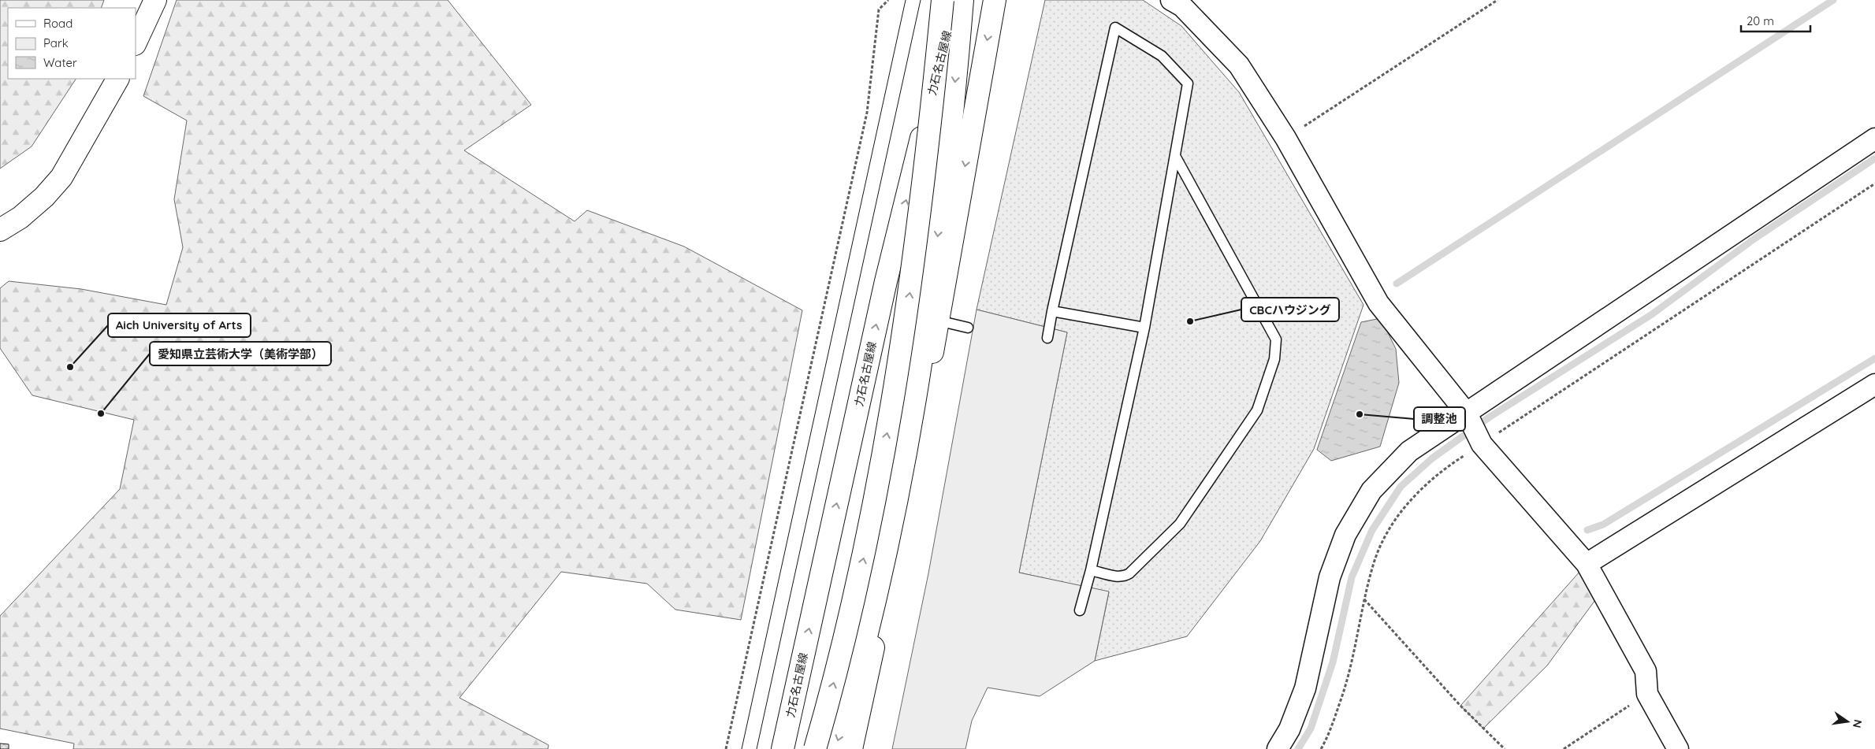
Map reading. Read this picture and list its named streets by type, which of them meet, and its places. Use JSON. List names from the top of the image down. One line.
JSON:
{"streets":{"main road":["力石名古屋線"]},"places":["CBCハウジング","Aich University of Arts","愛知県立芸術大学（美術学部）","調整池"],"legend":["Road","Park","Water"],"scale_bar":"20 m","north":"right"}
